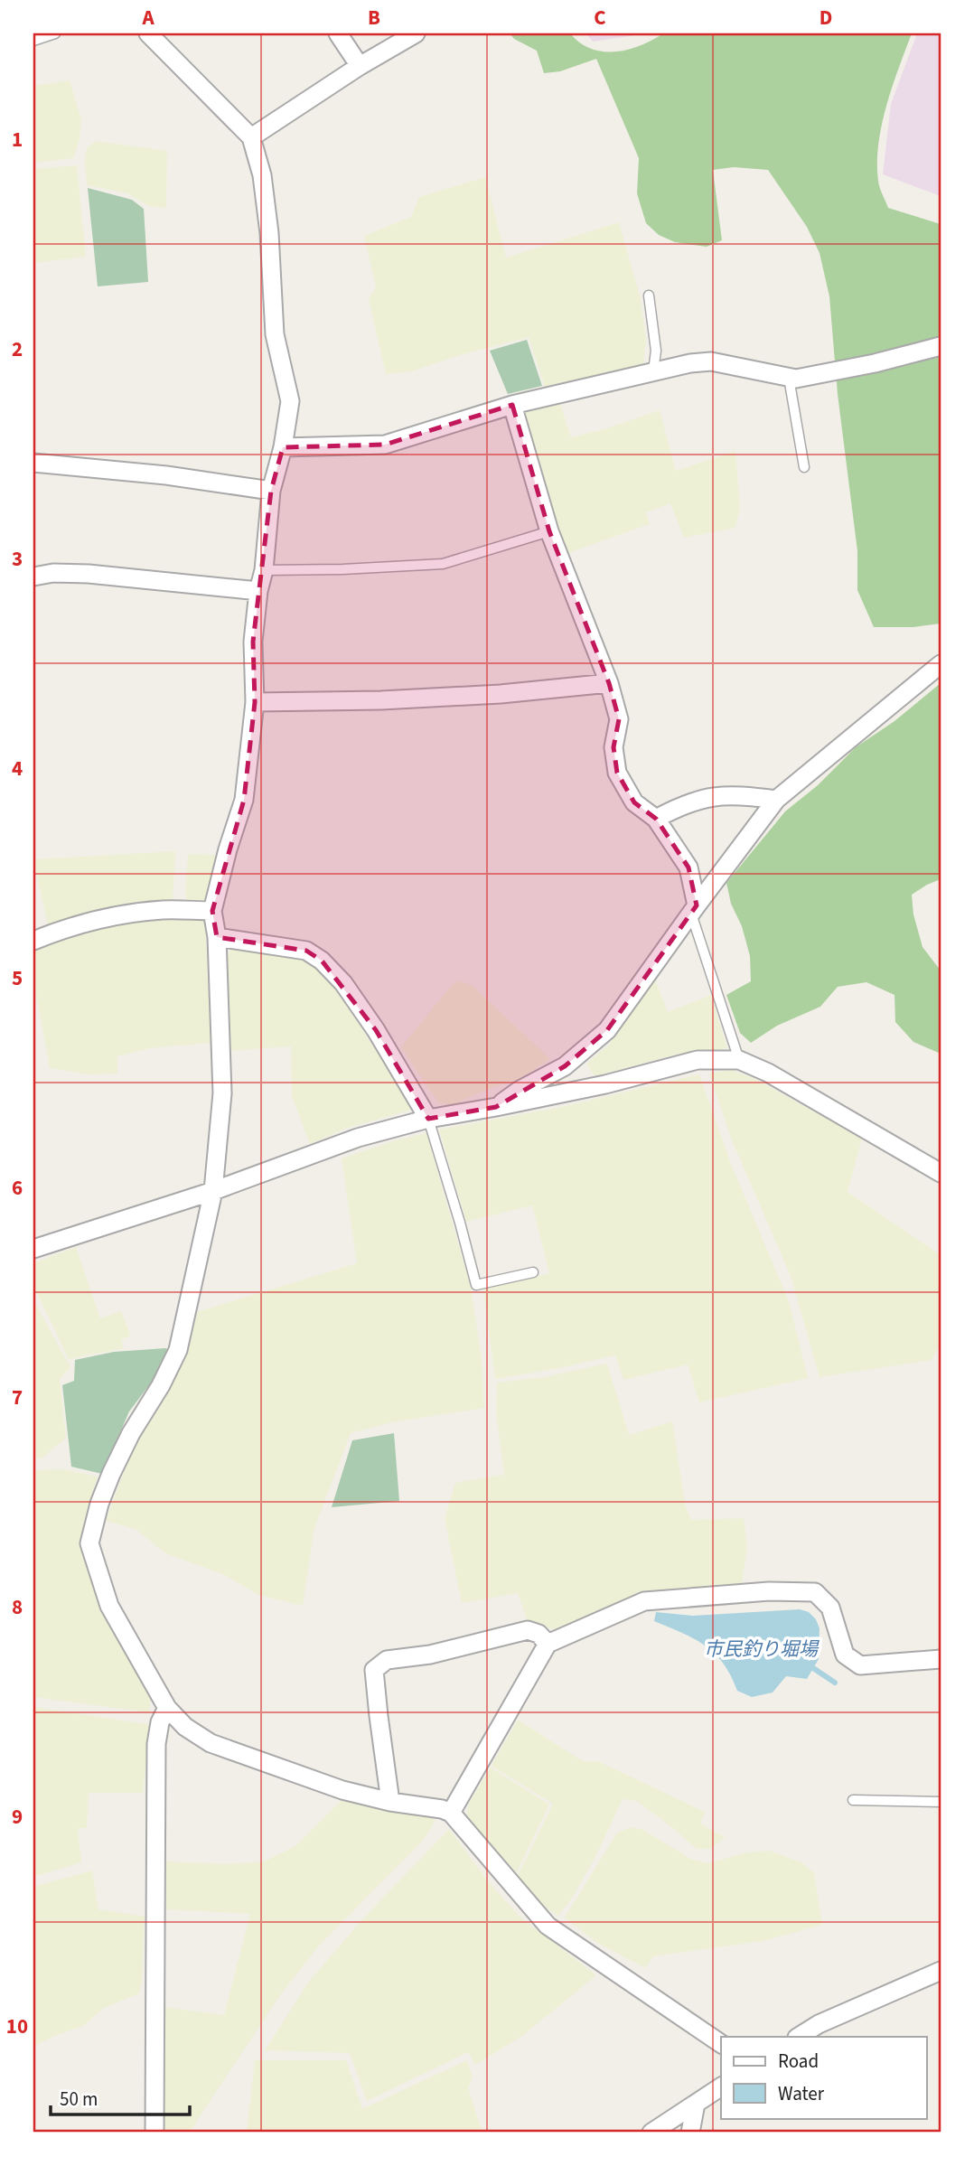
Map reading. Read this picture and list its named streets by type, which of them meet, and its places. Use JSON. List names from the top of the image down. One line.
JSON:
{"water":["市民釣り堀場"],"legend":["Road","Water"],"scale_bar":"50 m","grid":{"columns":["A","B","C","D"],"rows":["1","2","3","4","5","6","7","8","9","10"]}}
